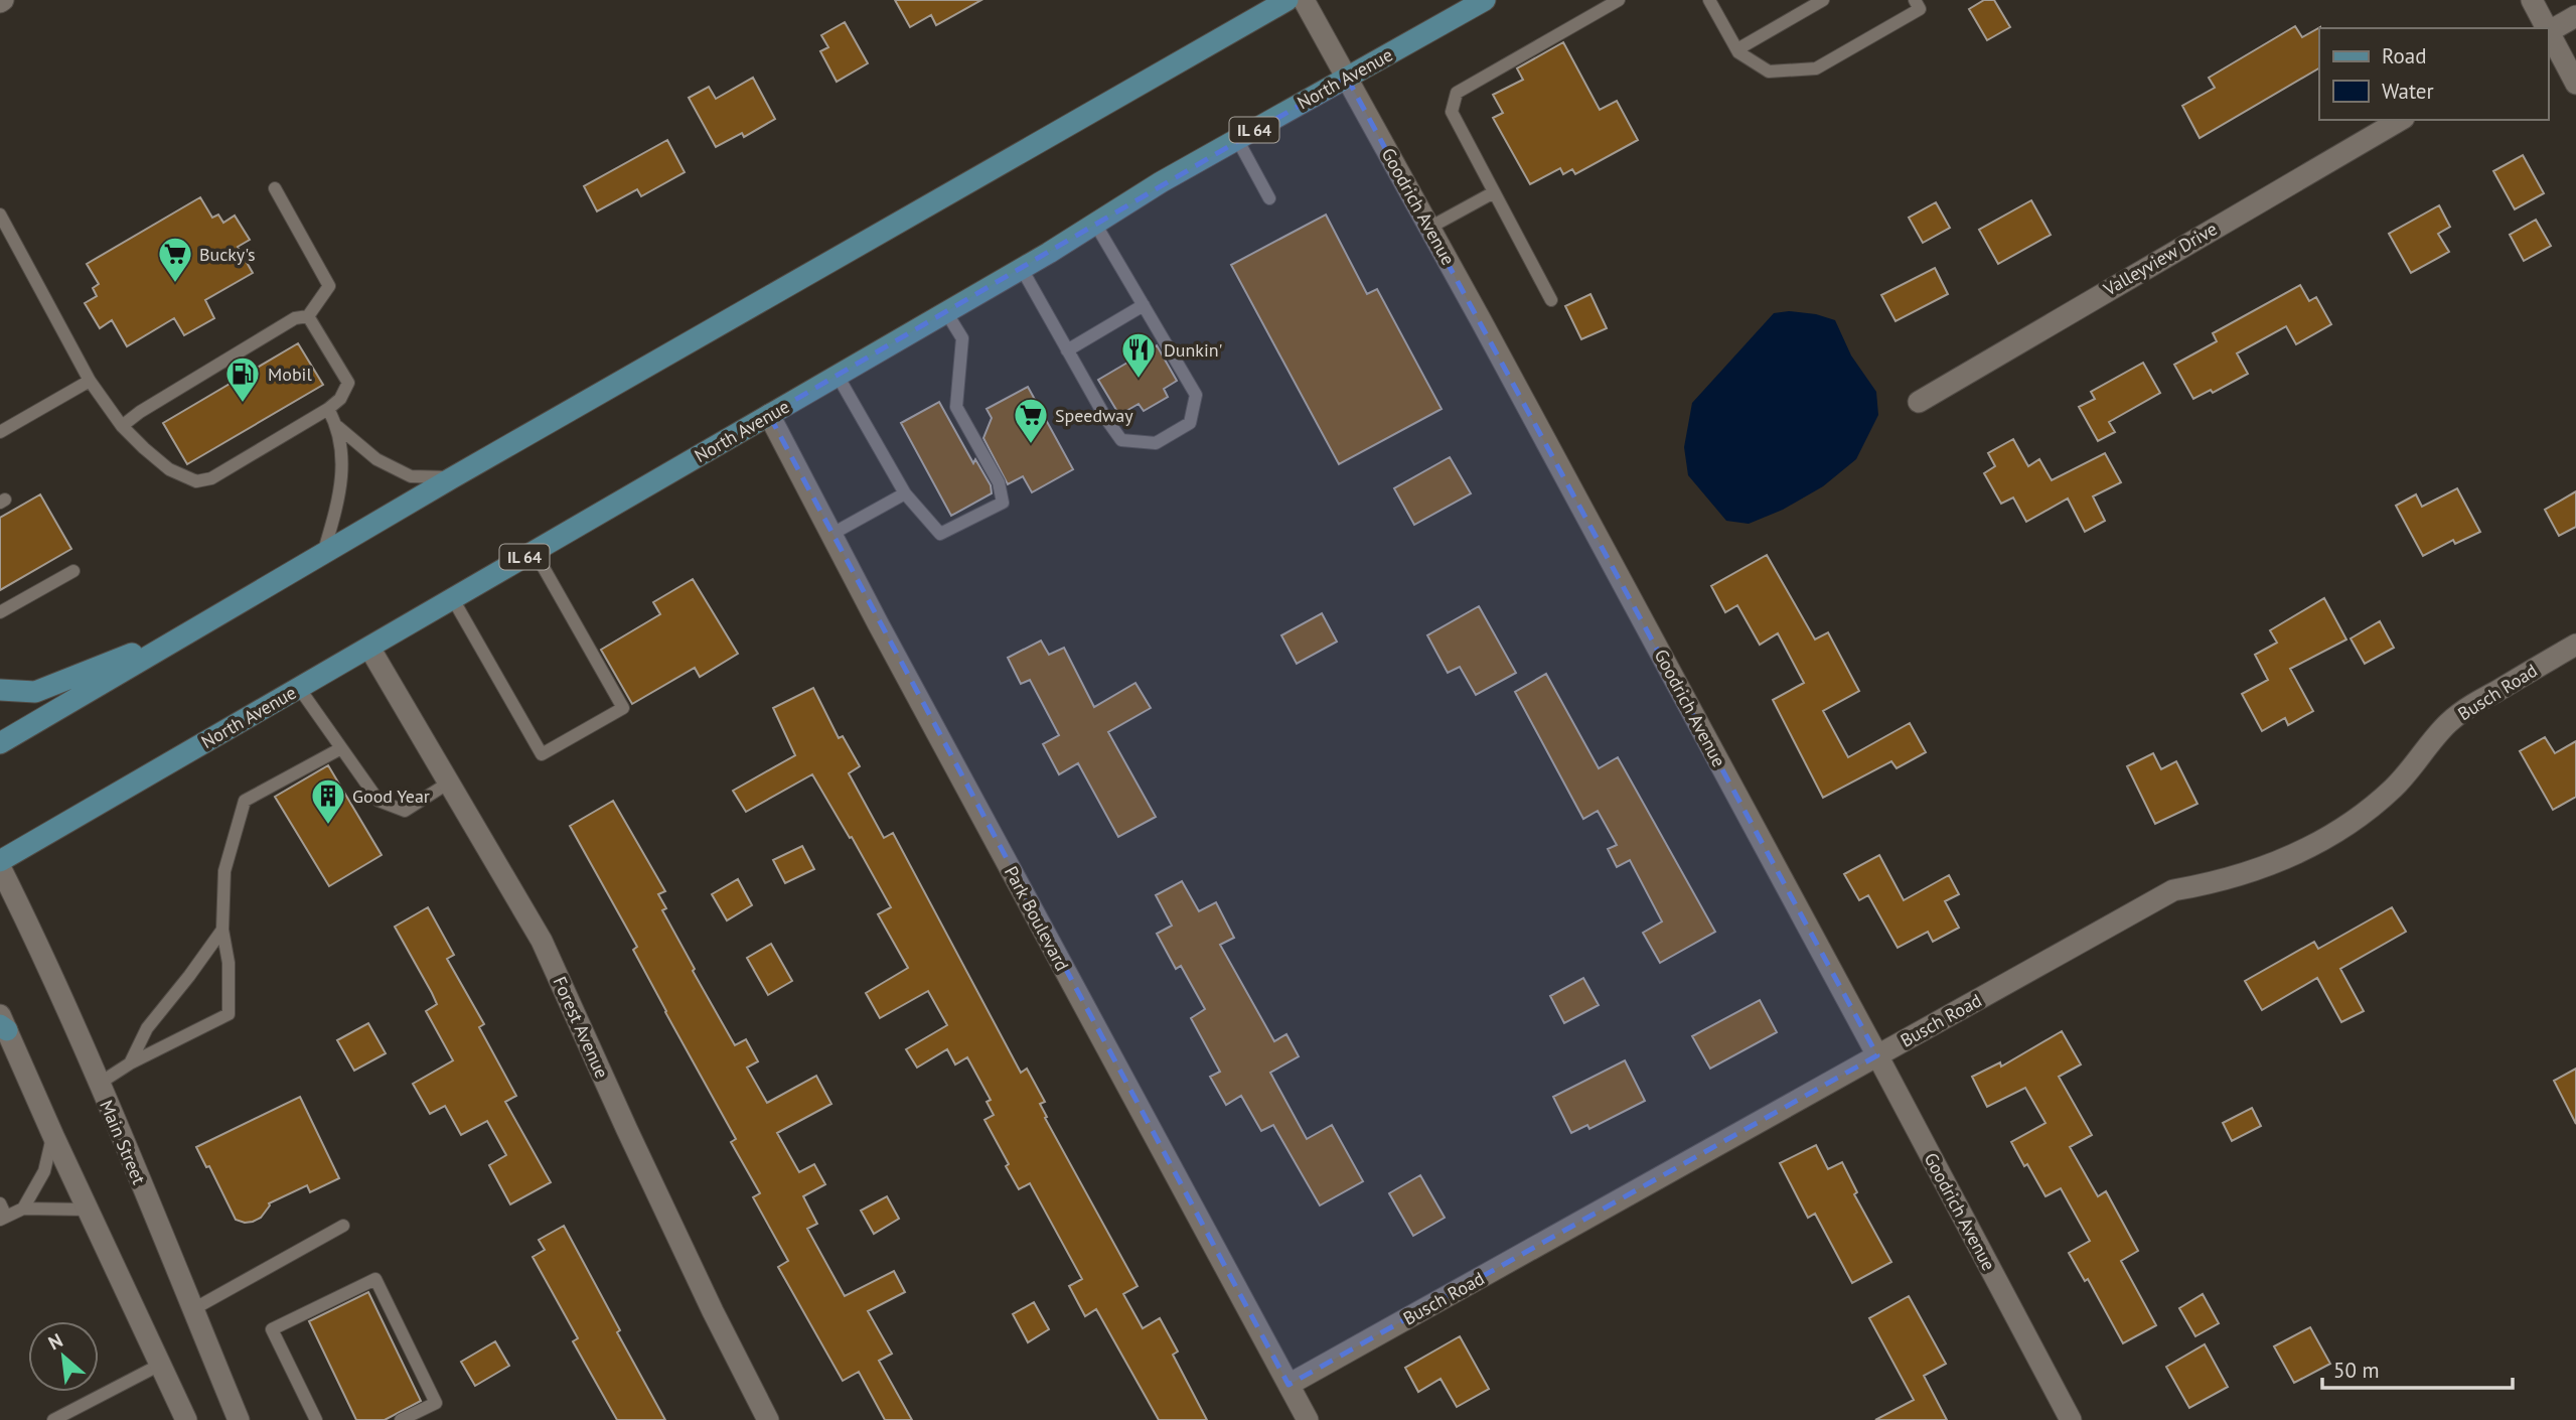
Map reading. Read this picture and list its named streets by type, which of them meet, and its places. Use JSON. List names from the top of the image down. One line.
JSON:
{"streets":{"main road":["North Avenue","IL 64"],"street":["Goodrich Avenue","Valleyview Drive","Busch Road","Park Boulevard","Forest Avenue","Main Street"]},"crossings":[["North Avenue","Goodrich Avenue"],["North Avenue","Park Boulevard"],["North Avenue","Forest Avenue"],["Goodrich Avenue","Busch Road"],["Busch Road","Park Boulevard"]],"places":{"supermarket":["Bucky's","Speedway"],"restaurant":["Dunkin'"],"fuel station":["Mobil"],"building":["Good Year"]},"legend":["Road","Water"],"scale_bar":"50 m","north":"top left"}
